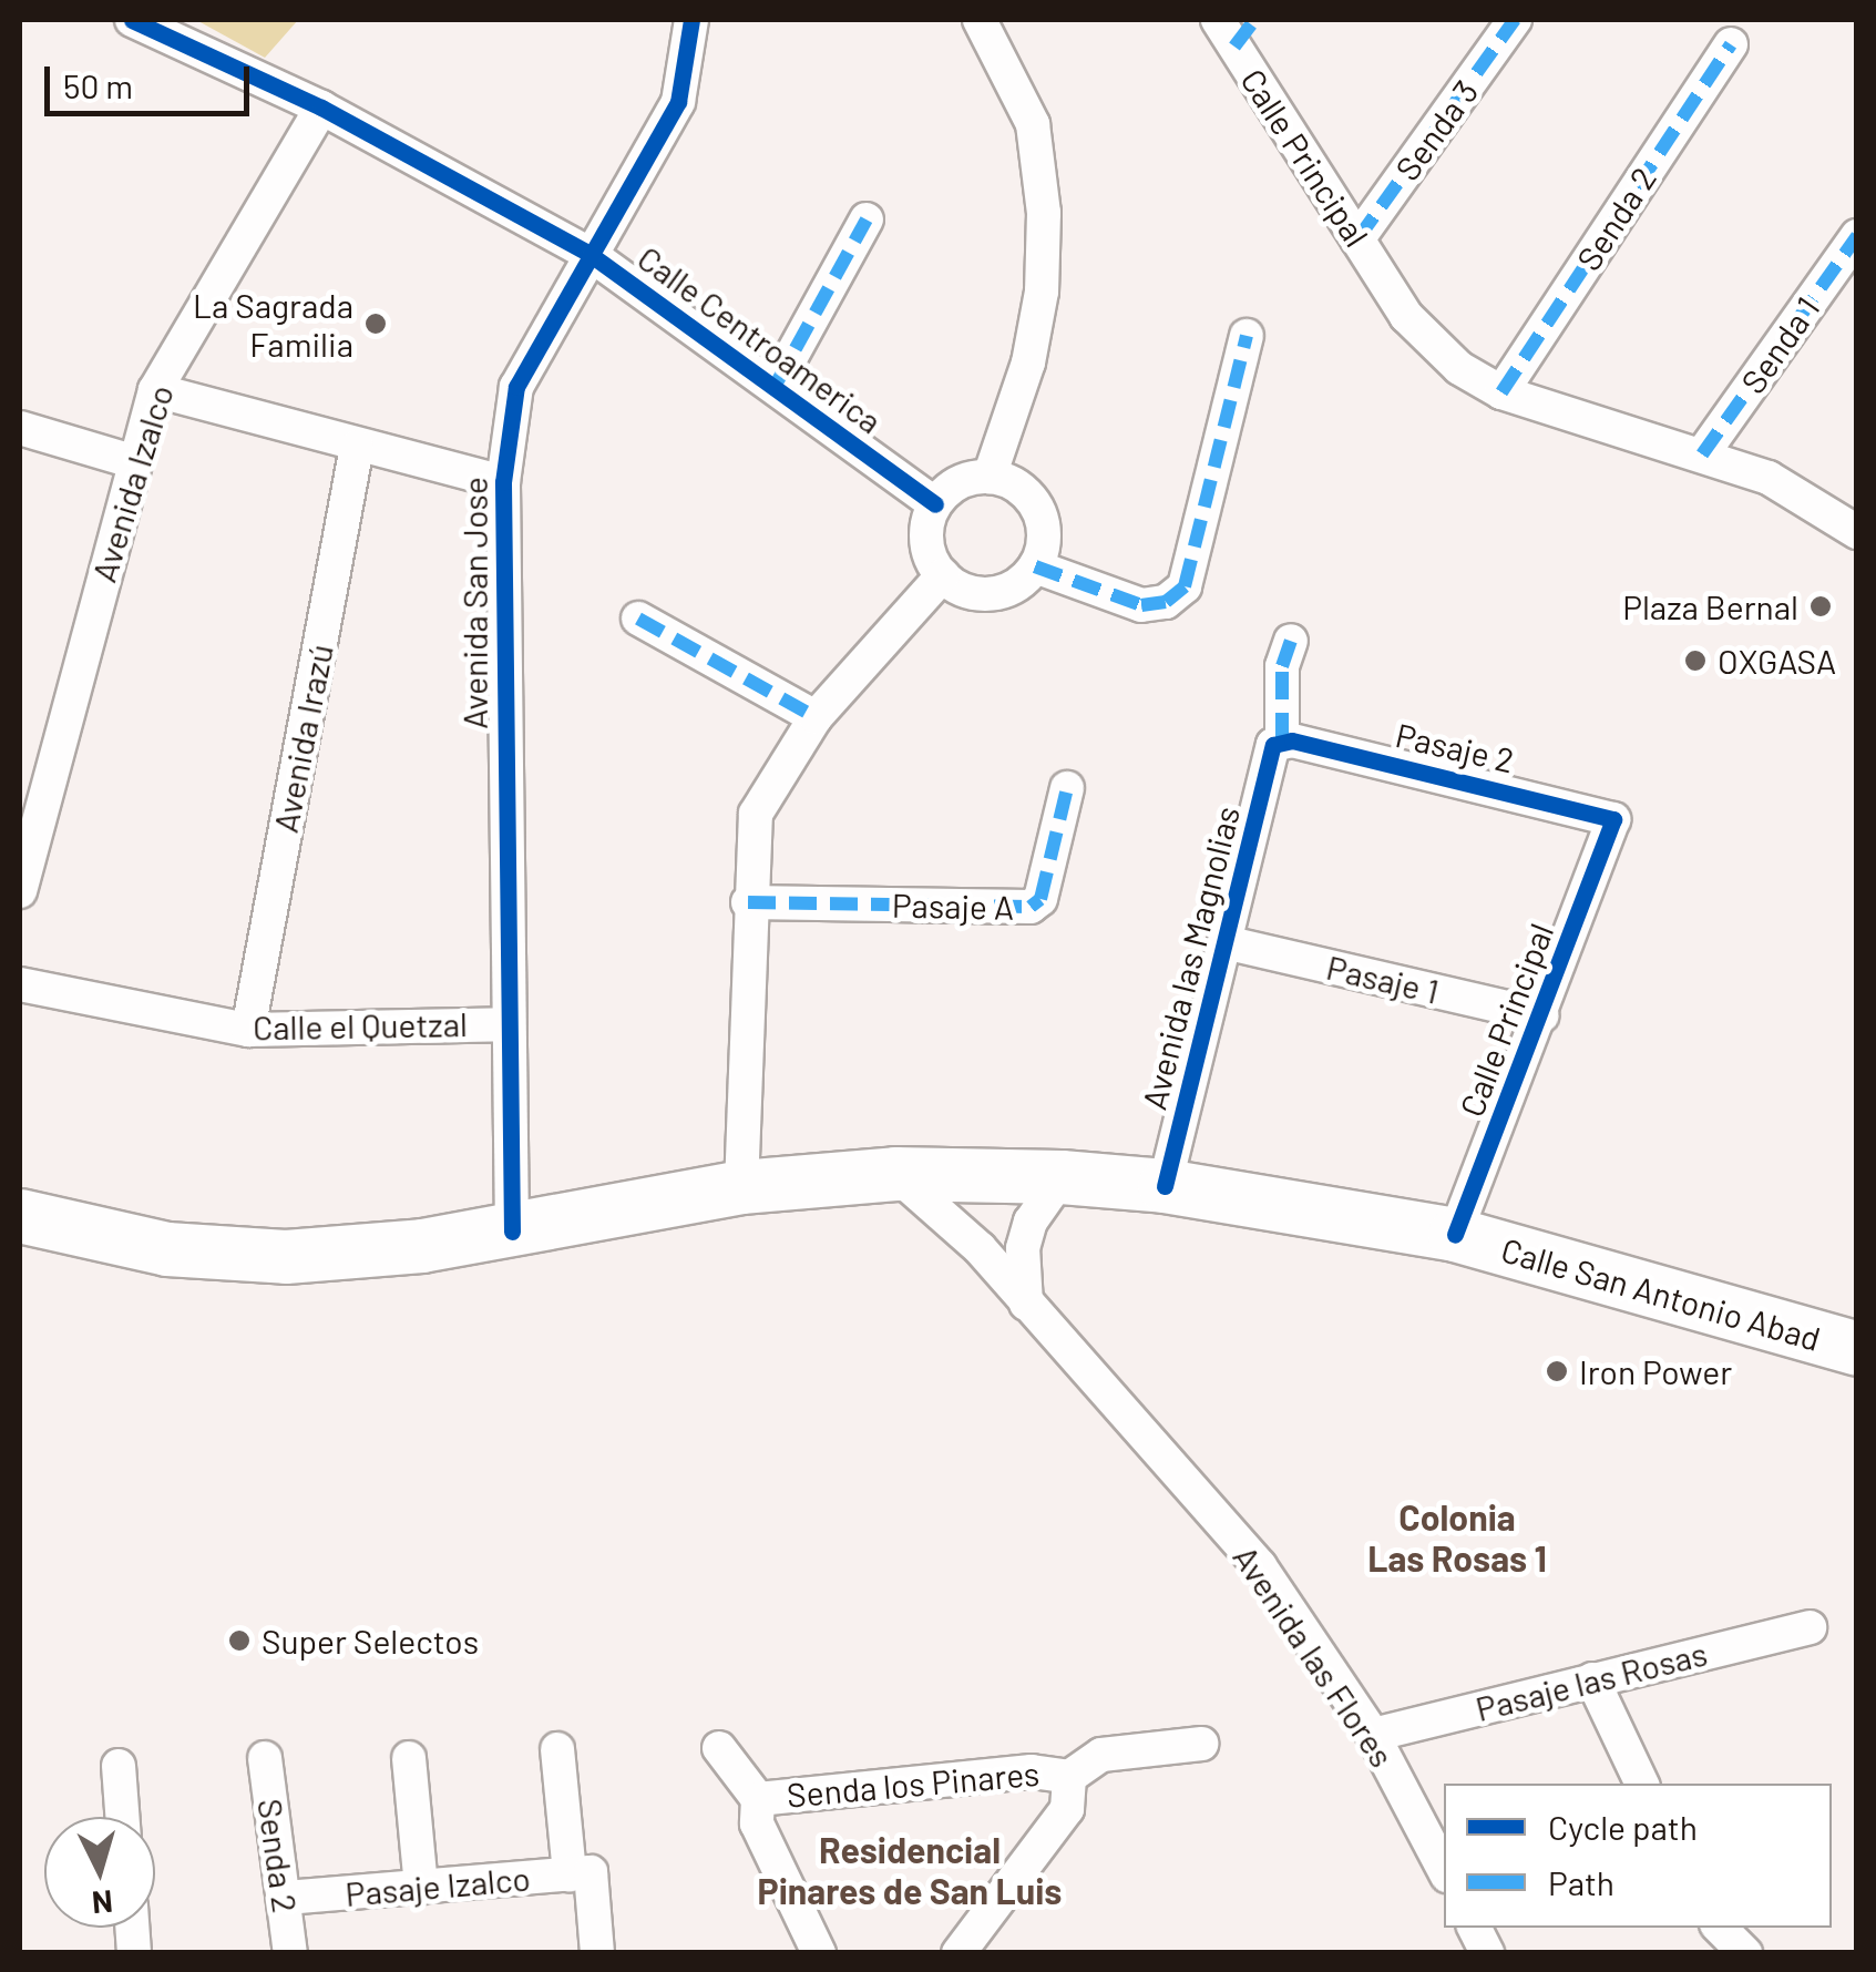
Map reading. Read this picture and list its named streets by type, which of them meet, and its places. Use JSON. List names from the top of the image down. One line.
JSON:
{"streets":{"main road":["Calle San Antonio Abad"],"street":["Senda 3","Calle Principal","Senda 2","Calle Centroamerica","Senda 1","Avenida Izalco","Avenida San Jose","Avenida Irazú","Pasaje 2","Pasaje A","Avenida las Magnolias","Pasaje 1","Calle el Quetzal","Avenida las Flores","Pasaje las Rosas","Senda los Pinares","Pasaje Izalco"]},"crossings":[["Senda 3","Calle Principal"],["Calle Principal","Senda 2"],["Calle Principal","Senda 1"],["Calle Principal","Pasaje 2"],["Calle Principal","Pasaje 1"],["Calle Principal","Calle San Antonio Abad"],["Senda 2","Pasaje Izalco"],["Calle Centroamerica","Avenida Izalco"],["Calle Centroamerica","Avenida San Jose"],["Avenida San Jose","Calle el Quetzal"],["Avenida San Jose","Calle San Antonio Abad"],["Avenida Irazú","Calle el Quetzal"],["Pasaje 2","Avenida las Magnolias"],["Avenida las Magnolias","Pasaje 1"],["Avenida las Magnolias","Calle San Antonio Abad"],["Calle San Antonio Abad","Avenida las Flores"],["Avenida las Flores","Pasaje las Rosas"]],"districts":["Colonia Las Rosas 1","Residencial Pinares de San Luis"],"places":["La Sagrada Familia","Plaza Bernal","OXGASA","Iron Power","Super Selectos"],"legend":["Cycle path","Path"],"scale_bar":"50 m","north":"bottom"}
